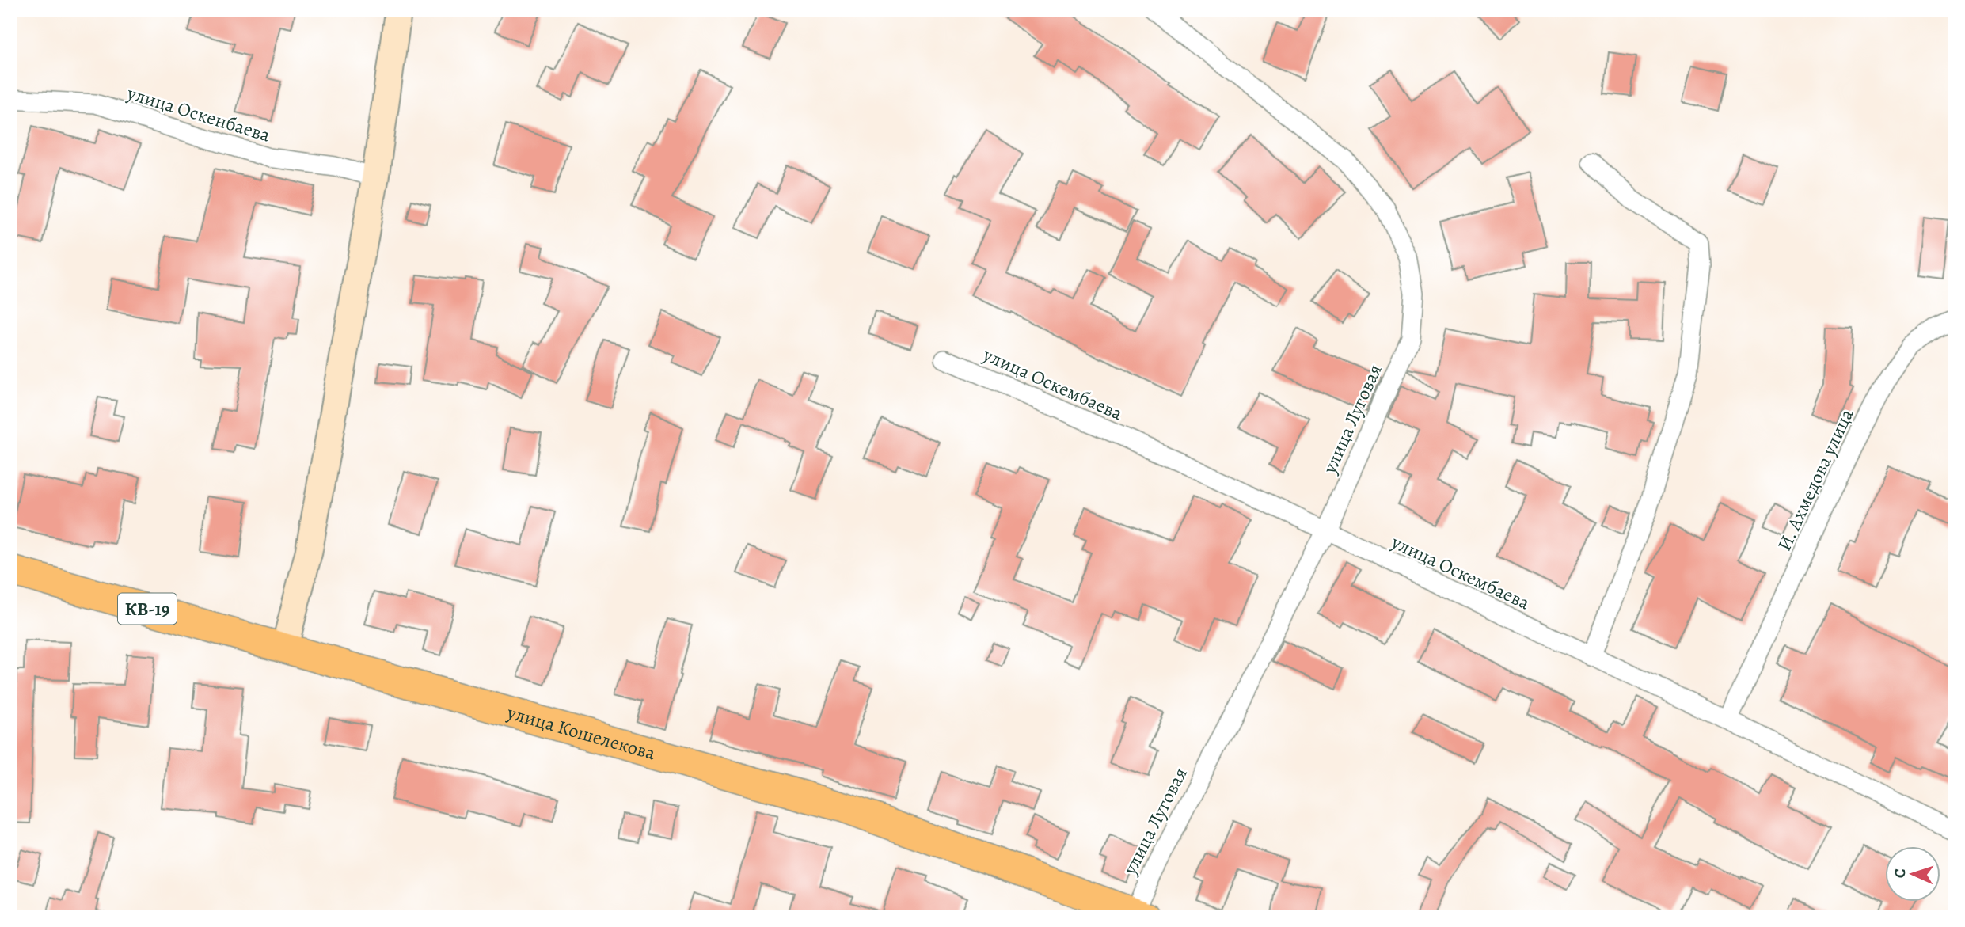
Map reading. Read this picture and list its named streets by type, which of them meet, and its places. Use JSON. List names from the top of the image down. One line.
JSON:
{"streets":{"main road":["КВ-19","улица Кошелекова"],"street":["улица Оскенбаева","улица Оскембаева","улица Луговая","И. Ахмедова улица"]},"crossings":[["улица Оскембаева","улица Луговая"],["улица Оскембаева","И. Ахмедова улица"],["улица Луговая","улица Кошелекова"]],"north":"left"}
